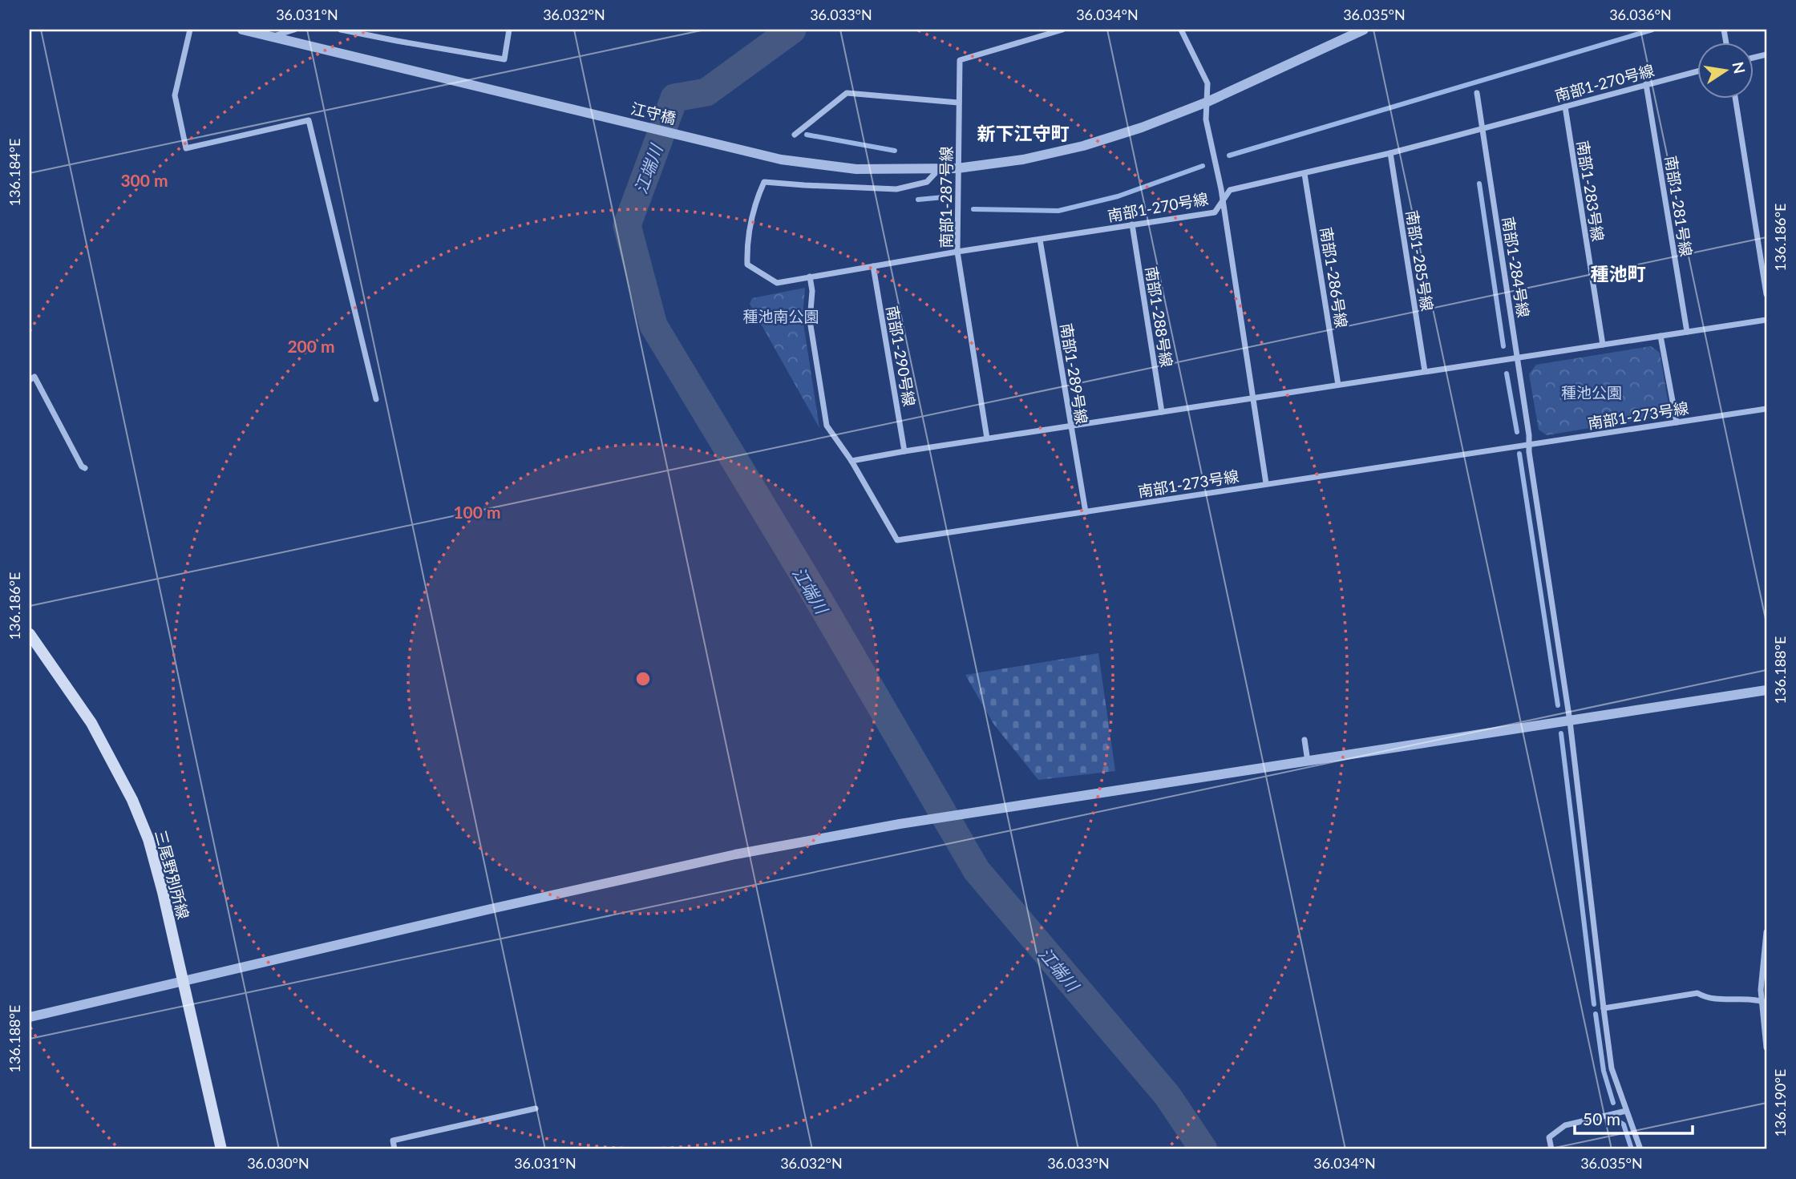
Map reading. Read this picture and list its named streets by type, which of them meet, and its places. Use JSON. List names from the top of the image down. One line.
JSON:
{"streets":{"main road":["三尾野別所線"],"street":["南部1-270号線","江守橋","南部1-283号線","南部1-287号線","南部1-281号線","南部1-285号線","南部1-284号線","南部1-286号線","南部1-288号線","南部1-290号線","南部1-289号線","南部1-273号線"]},"crossings":[["南部1-270号線","江守橋"],["南部1-270号線","南部1-283号線"],["南部1-270号線","南部1-287号線"],["南部1-270号線","南部1-281号線"],["南部1-270号線","南部1-285号線"],["南部1-270号線","南部1-284号線"],["南部1-270号線","南部1-286号線"],["南部1-270号線","南部1-288号線"],["南部1-270号線","南部1-290号線"],["南部1-270号線","南部1-289号線"],["南部1-270号線","南部1-273号線"],["江守橋","南部1-287号線"],["南部1-284号線","南部1-273号線"],["南部1-289号線","南部1-273号線"]],"districts":["新下江守町","種池町"],"water":["江端川"],"parks":["種池南公園","種池公園"],"scale_bar":"50 m","north":"right","coordinates":["36.031°N","36.032°N","36.033°N","36.034°N","36.035°N","36.036°N","136.184°E","136.186°E","136.188°E","136.190°E","36.030°N"],"rings":["300 m","200 m","100 m"]}
